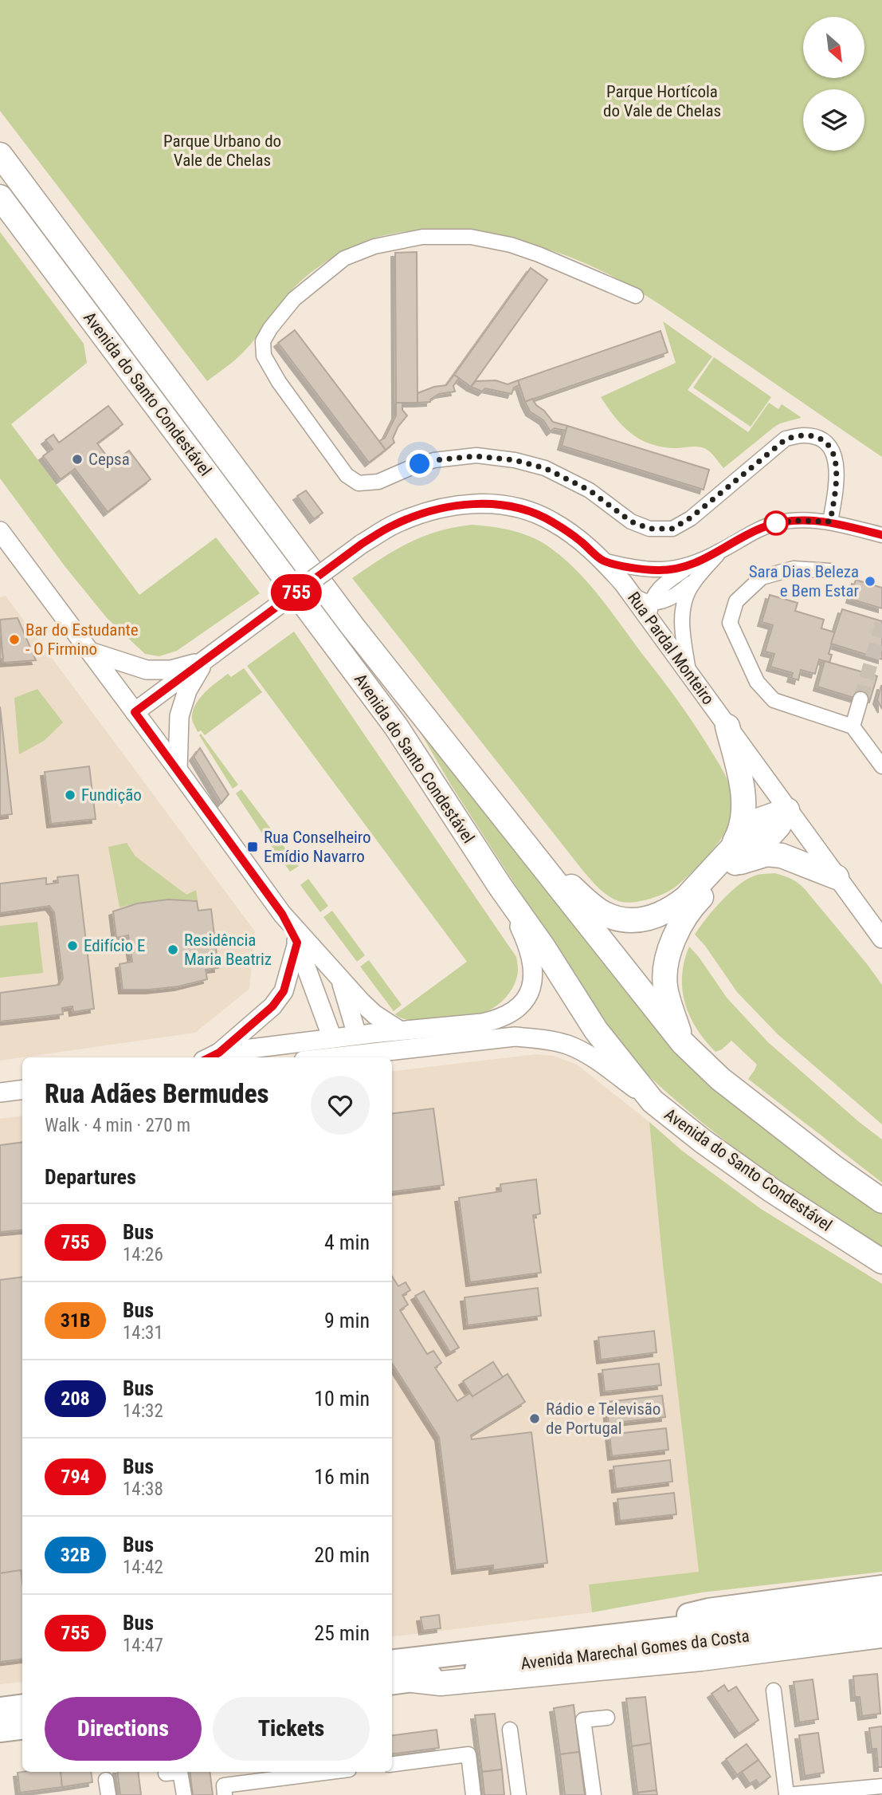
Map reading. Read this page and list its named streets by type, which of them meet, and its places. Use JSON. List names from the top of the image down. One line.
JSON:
{"streets":{"highway":["Avenida do Santo Condestável"],"main road":["Avenida Marechal Gomes da Costa"],"street":["Rua Pardal Monteiro"]},"parks":["Parque Hortícola do Vale de Chelas","Parque Urbano do Vale de Chelas"],"places":{"other":["Cepsa","Sara Dias Beleza e Bem Estar","Bar do Estudante - O Firmino","Fundição","Edifício E","Residência Maria Beatriz","Rádio e Televisão de Portugal"],"transit":["Rua Conselheiro Emídio Navarro"]},"lines":["bus line 755"],"north":"bottom right","page":{"on_map":"755","heading":[["Rua Adães Bermudes","Walk · 4 min · 270 m"],"Departures"],"list":[{"mark":"755","name":"Bus","note":"14:26","value":"4 min"},{"mark":"31B","name":"Bus","note":"14:31","value":"9 min"},{"mark":"208","name":"Bus","note":"14:32","value":"10 min"},{"mark":"794","name":"Bus","note":"14:38","value":"16 min"},{"mark":"32B","name":"Bus","note":"14:42","value":"20 min"},{"mark":"755","name":"Bus","note":"14:47","value":"25 min"}],"buttons":["Directions","Tickets"]}}
